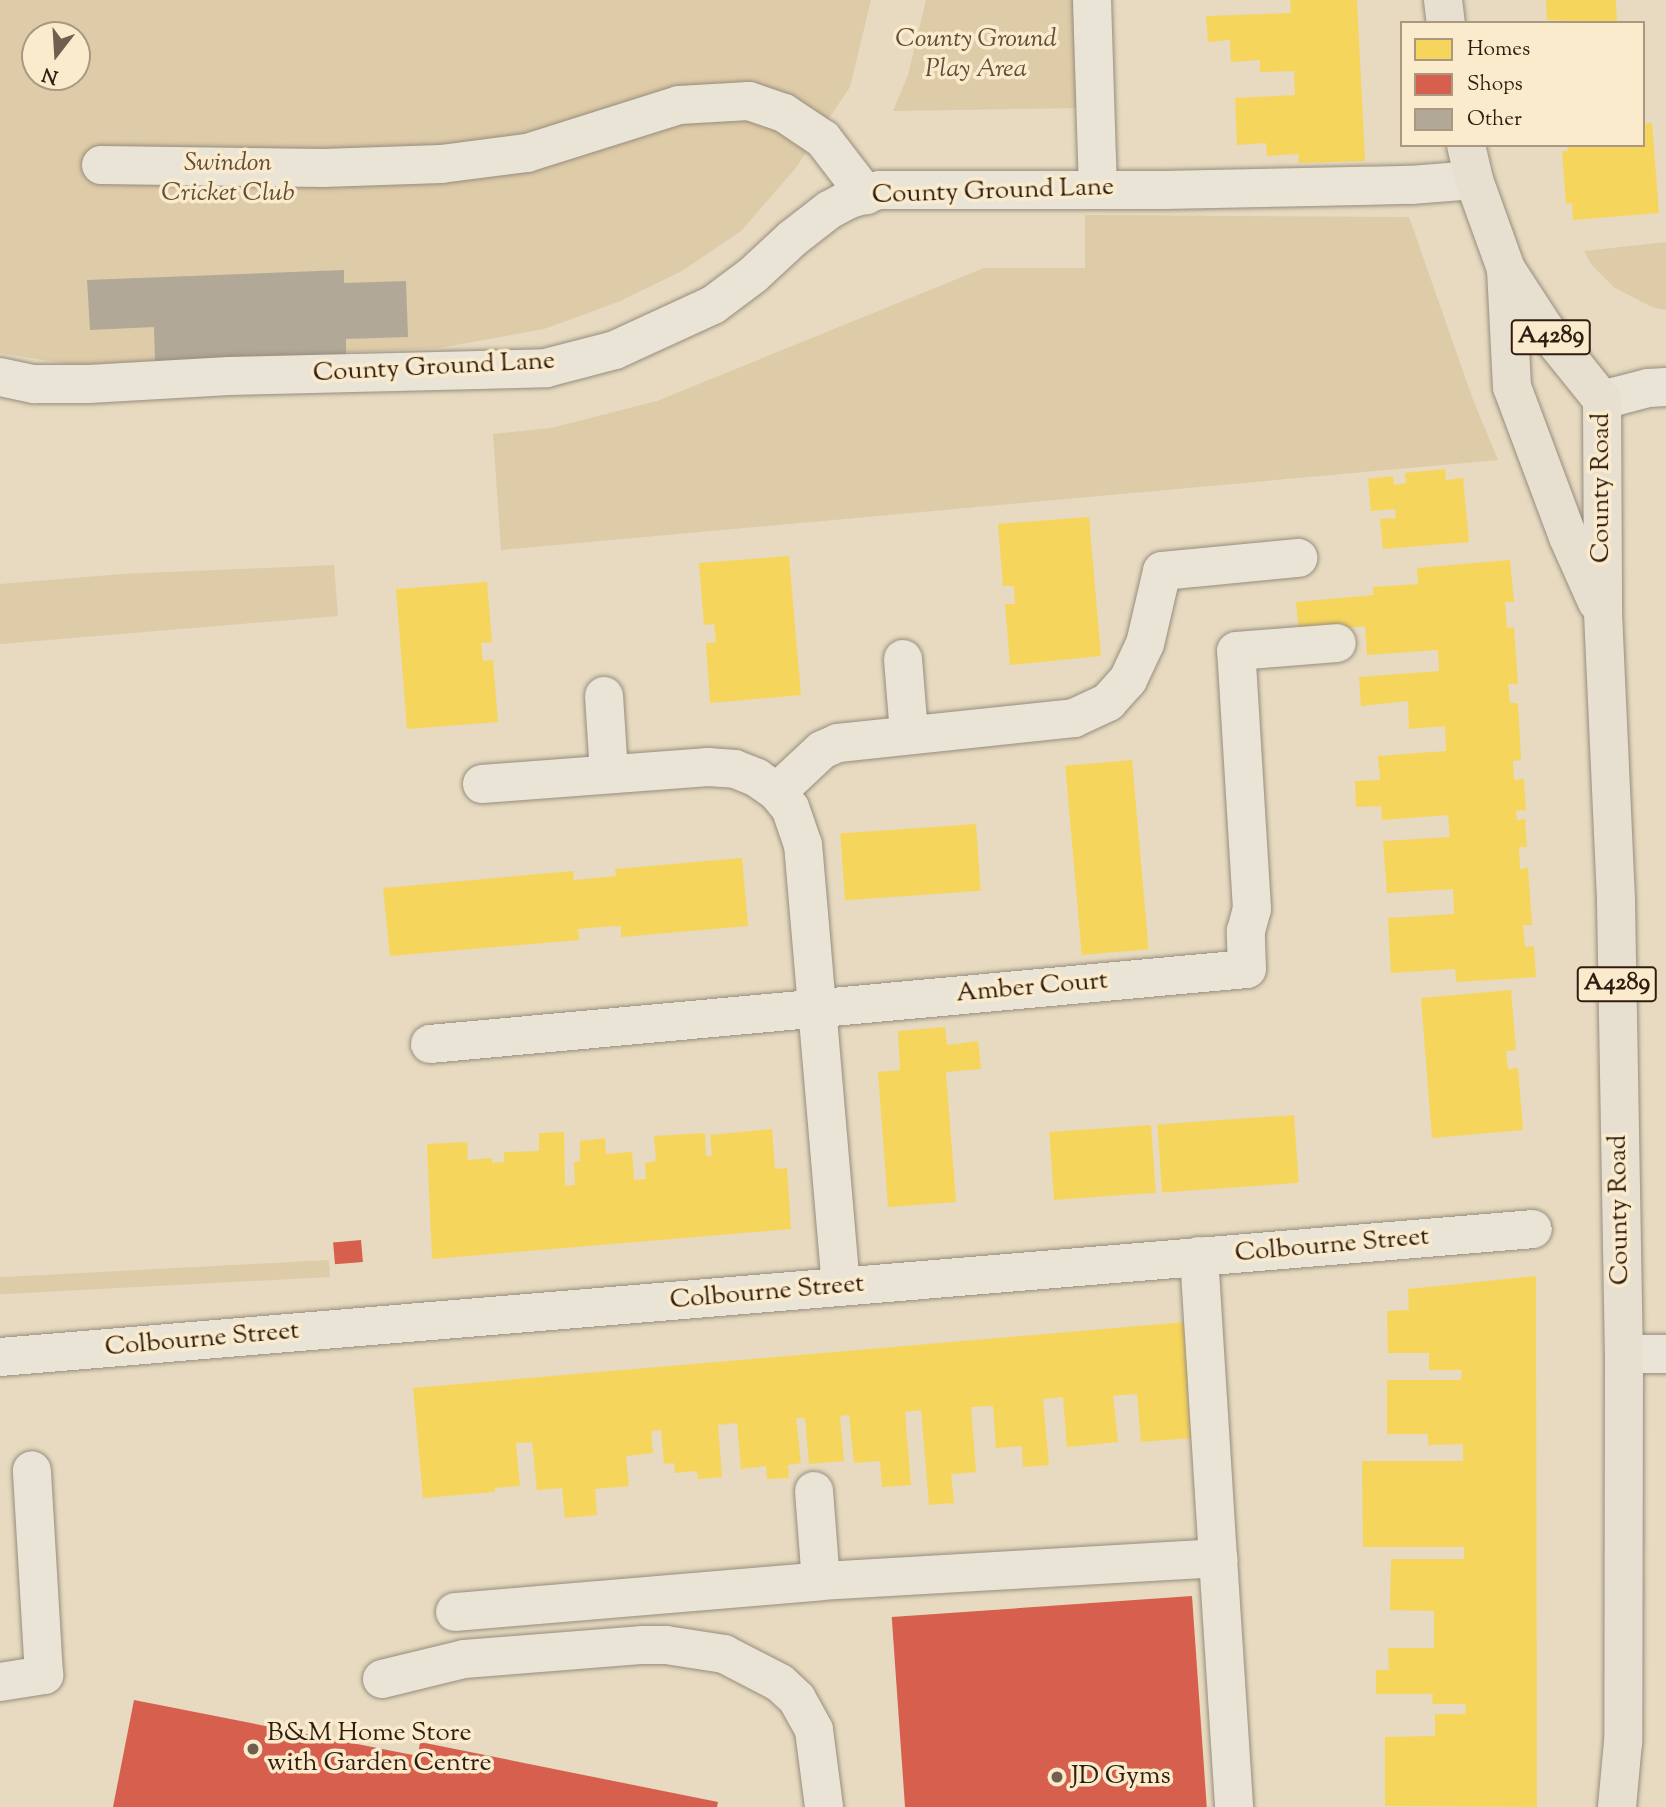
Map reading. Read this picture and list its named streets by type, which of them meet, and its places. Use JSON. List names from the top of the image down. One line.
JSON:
{"streets":{"main road":["A4289","County Road"],"street":["County Ground Lane","Amber Court","Colbourne Street"]},"crossings":[["County Ground Lane","County Road"]],"parks":["County Ground Play Area","Swindon Cricket Club"],"places":["B&M Home Store with Garden Centre","JD Gyms"],"legend":["Homes","Shops","Other"],"north":"bottom"}
